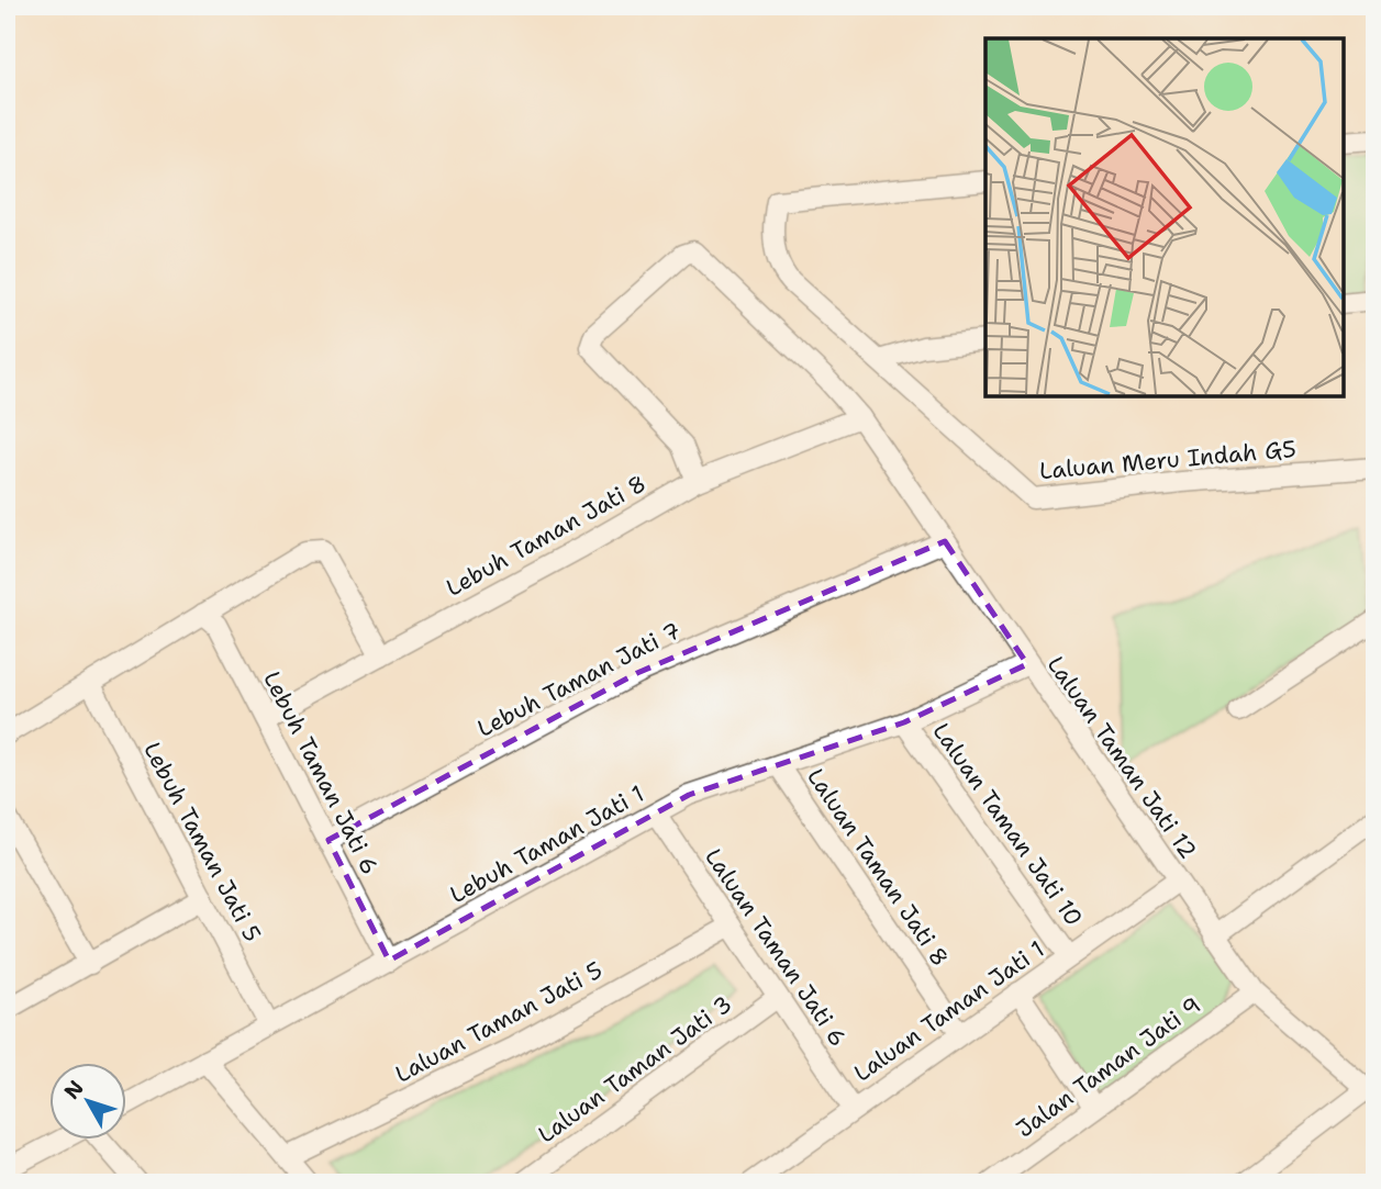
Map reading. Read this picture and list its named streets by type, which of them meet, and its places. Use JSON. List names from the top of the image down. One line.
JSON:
{"streets":{"street":["Laluan Meru Indah G5","Lebuh Taman Jati 8","Lebuh Taman Jati 7","Laluan Taman Jati 12","Lebuh Taman Jati 6","Laluan Taman Jati 10","Lebuh Taman Jati 5","Lebuh Taman Jati 1","Laluan Taman Jati 8","Laluan Taman Jati 6","Laluan Taman Jati 1","Laluan Taman Jati 5","Jalan Taman Jati 9","Laluan Taman Jati 3"]},"crossings":[["Lebuh Taman Jati 8","Laluan Taman Jati 12"],["Lebuh Taman Jati 8","Lebuh Taman Jati 6"],["Lebuh Taman Jati 7","Laluan Taman Jati 12"],["Lebuh Taman Jati 7","Lebuh Taman Jati 6"],["Laluan Taman Jati 12","Lebuh Taman Jati 1"],["Laluan Taman Jati 12","Laluan Taman Jati 1"],["Laluan Taman Jati 12","Jalan Taman Jati 9"],["Lebuh Taman Jati 6","Lebuh Taman Jati 1"],["Laluan Taman Jati 10","Lebuh Taman Jati 1"],["Laluan Taman Jati 10","Laluan Taman Jati 1"],["Lebuh Taman Jati 5","Lebuh Taman Jati 1"],["Lebuh Taman Jati 1","Laluan Taman Jati 8"],["Lebuh Taman Jati 1","Laluan Taman Jati 6"],["Laluan Taman Jati 8","Laluan Taman Jati 1"],["Laluan Taman Jati 6","Laluan Taman Jati 1"],["Laluan Taman Jati 6","Laluan Taman Jati 5"],["Laluan Taman Jati 6","Laluan Taman Jati 3"]],"north":"top left"}
